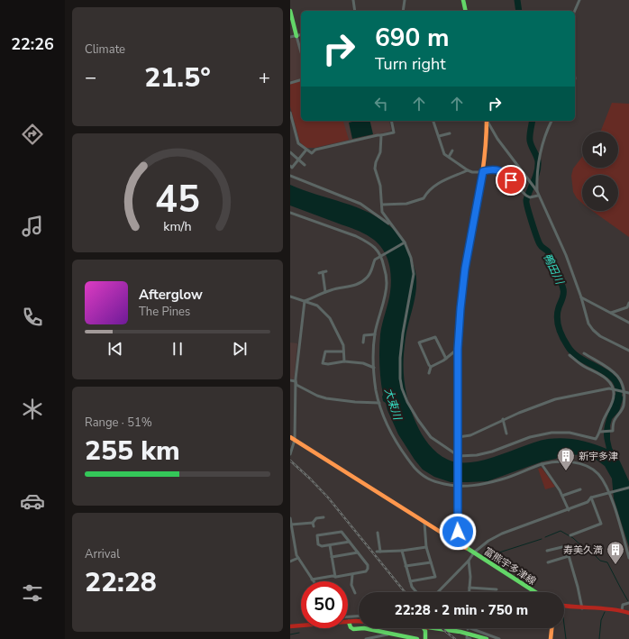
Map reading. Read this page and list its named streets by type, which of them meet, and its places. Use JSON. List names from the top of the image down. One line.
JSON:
{"streets":{"main road":["富熊宇多津線"]},"water":["鴨田川","大束川"],"places":{"building":["新宇多津","寿美久満"]},"page":{"tabs":"22:26","tile":["Climate",["Range · 51%","255 km"],["Arrival","22:28"]],"turn":["690 m","Turn right"],"heat":["−","21.5°","+"],"song":["Afterglow","The Pines"],"limit":"50","trip":"22:28 · 2 min · 750 m","gauge":["45","km/h"]}}
